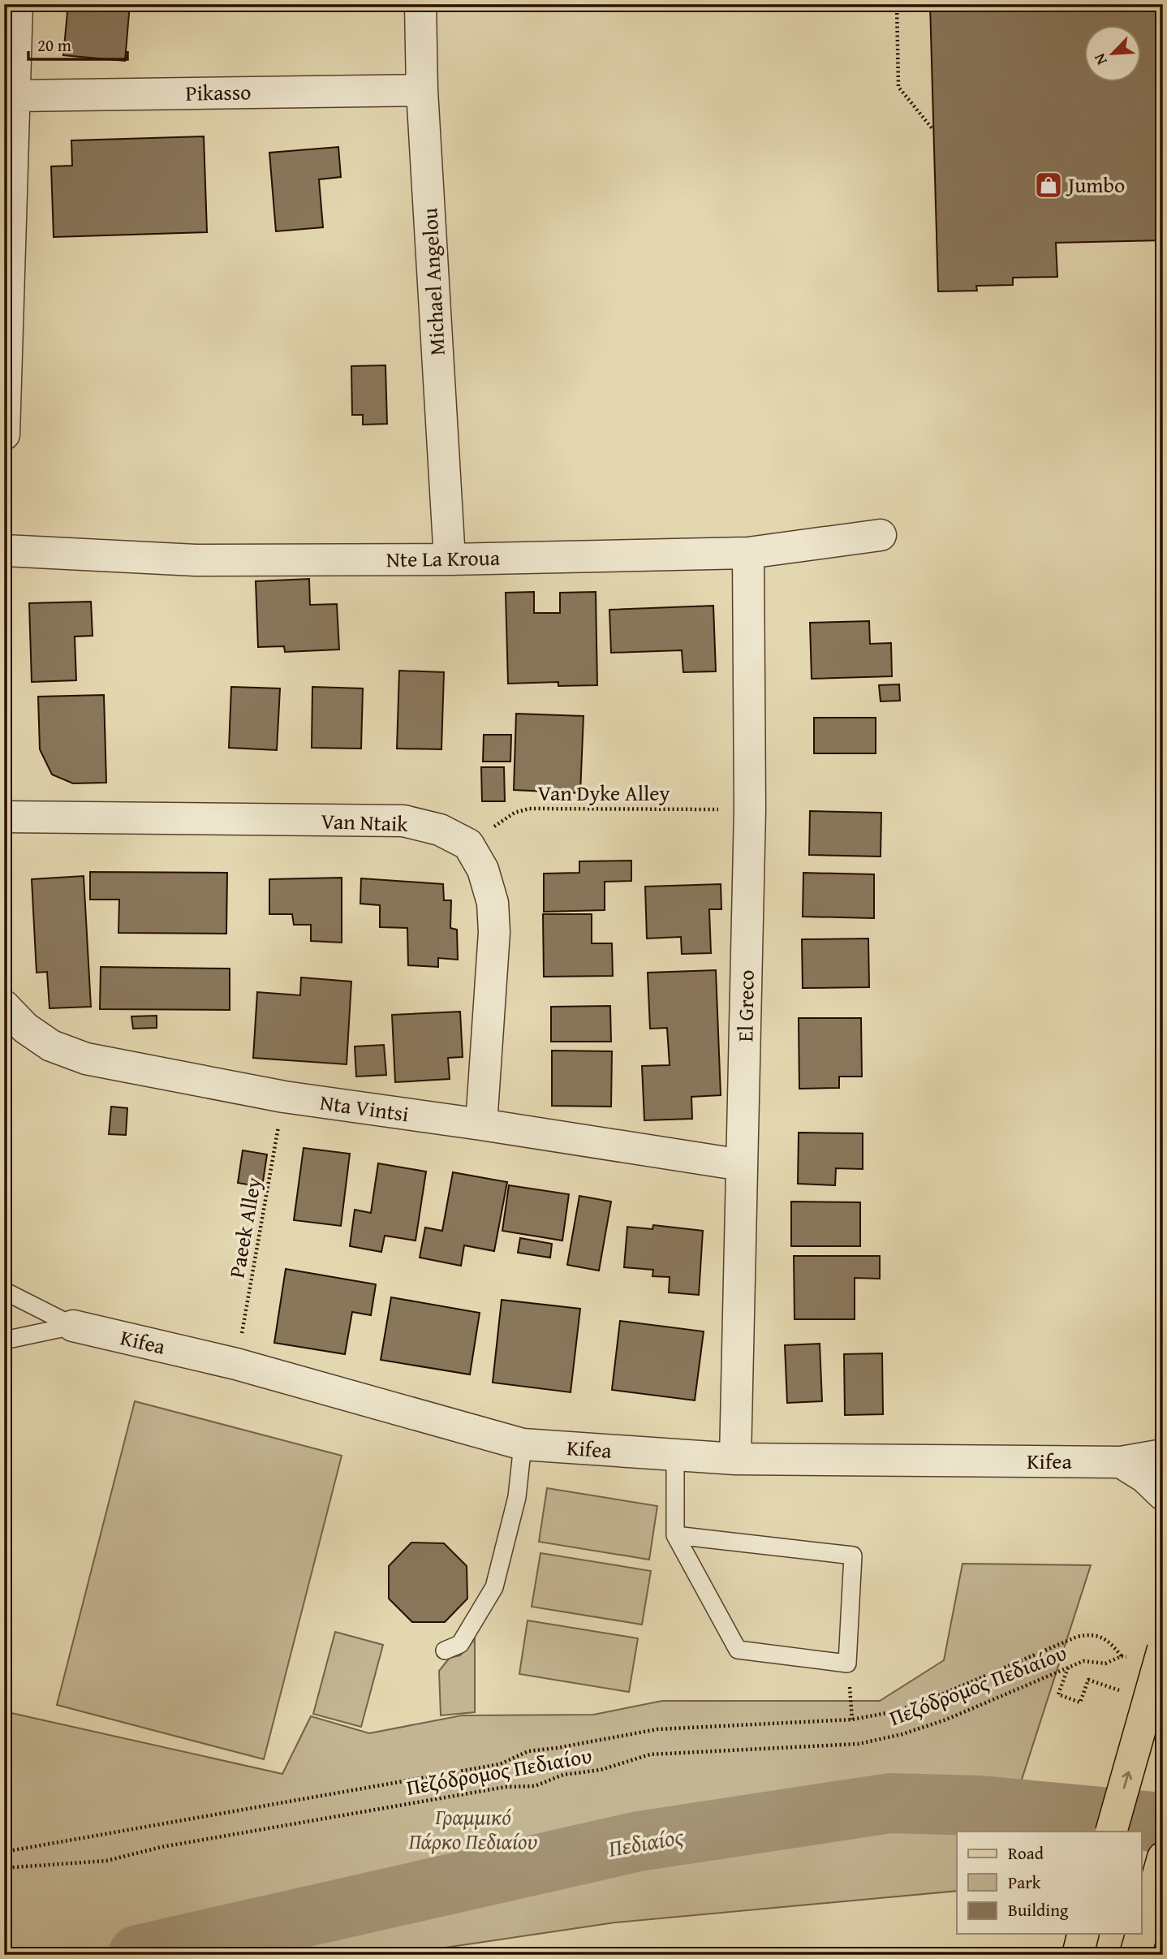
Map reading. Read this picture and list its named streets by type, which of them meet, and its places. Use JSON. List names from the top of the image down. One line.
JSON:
{"streets":{"street":["Pikasso","Michael Angelou","Nte La Kroua","Van Ntaik","El Greco","Nta Vintsi","Kifea"],"path":["Van Dyke Alley","Paeek Alley","Πεζόδρομος Πεδιαίου"]},"crossings":[["Pikasso","Michael Angelou"],["Michael Angelou","Nte La Kroua"],["Nte La Kroua","El Greco"],["Van Dyke Alley","Van Ntaik"],["Van Dyke Alley","El Greco"],["El Greco","Nta Vintsi"],["El Greco","Kifea"],["Nta Vintsi","Paeek Alley"],["Paeek Alley","Kifea"]],"water":["Πεδιαίος"],"parks":["Γραμμικό Πάρκο Πεδιαίου"],"places":{"shop":["Jumbo"]},"legend":["Road","Park","Building"],"scale_bar":"20 m","north":"bottom left"}
